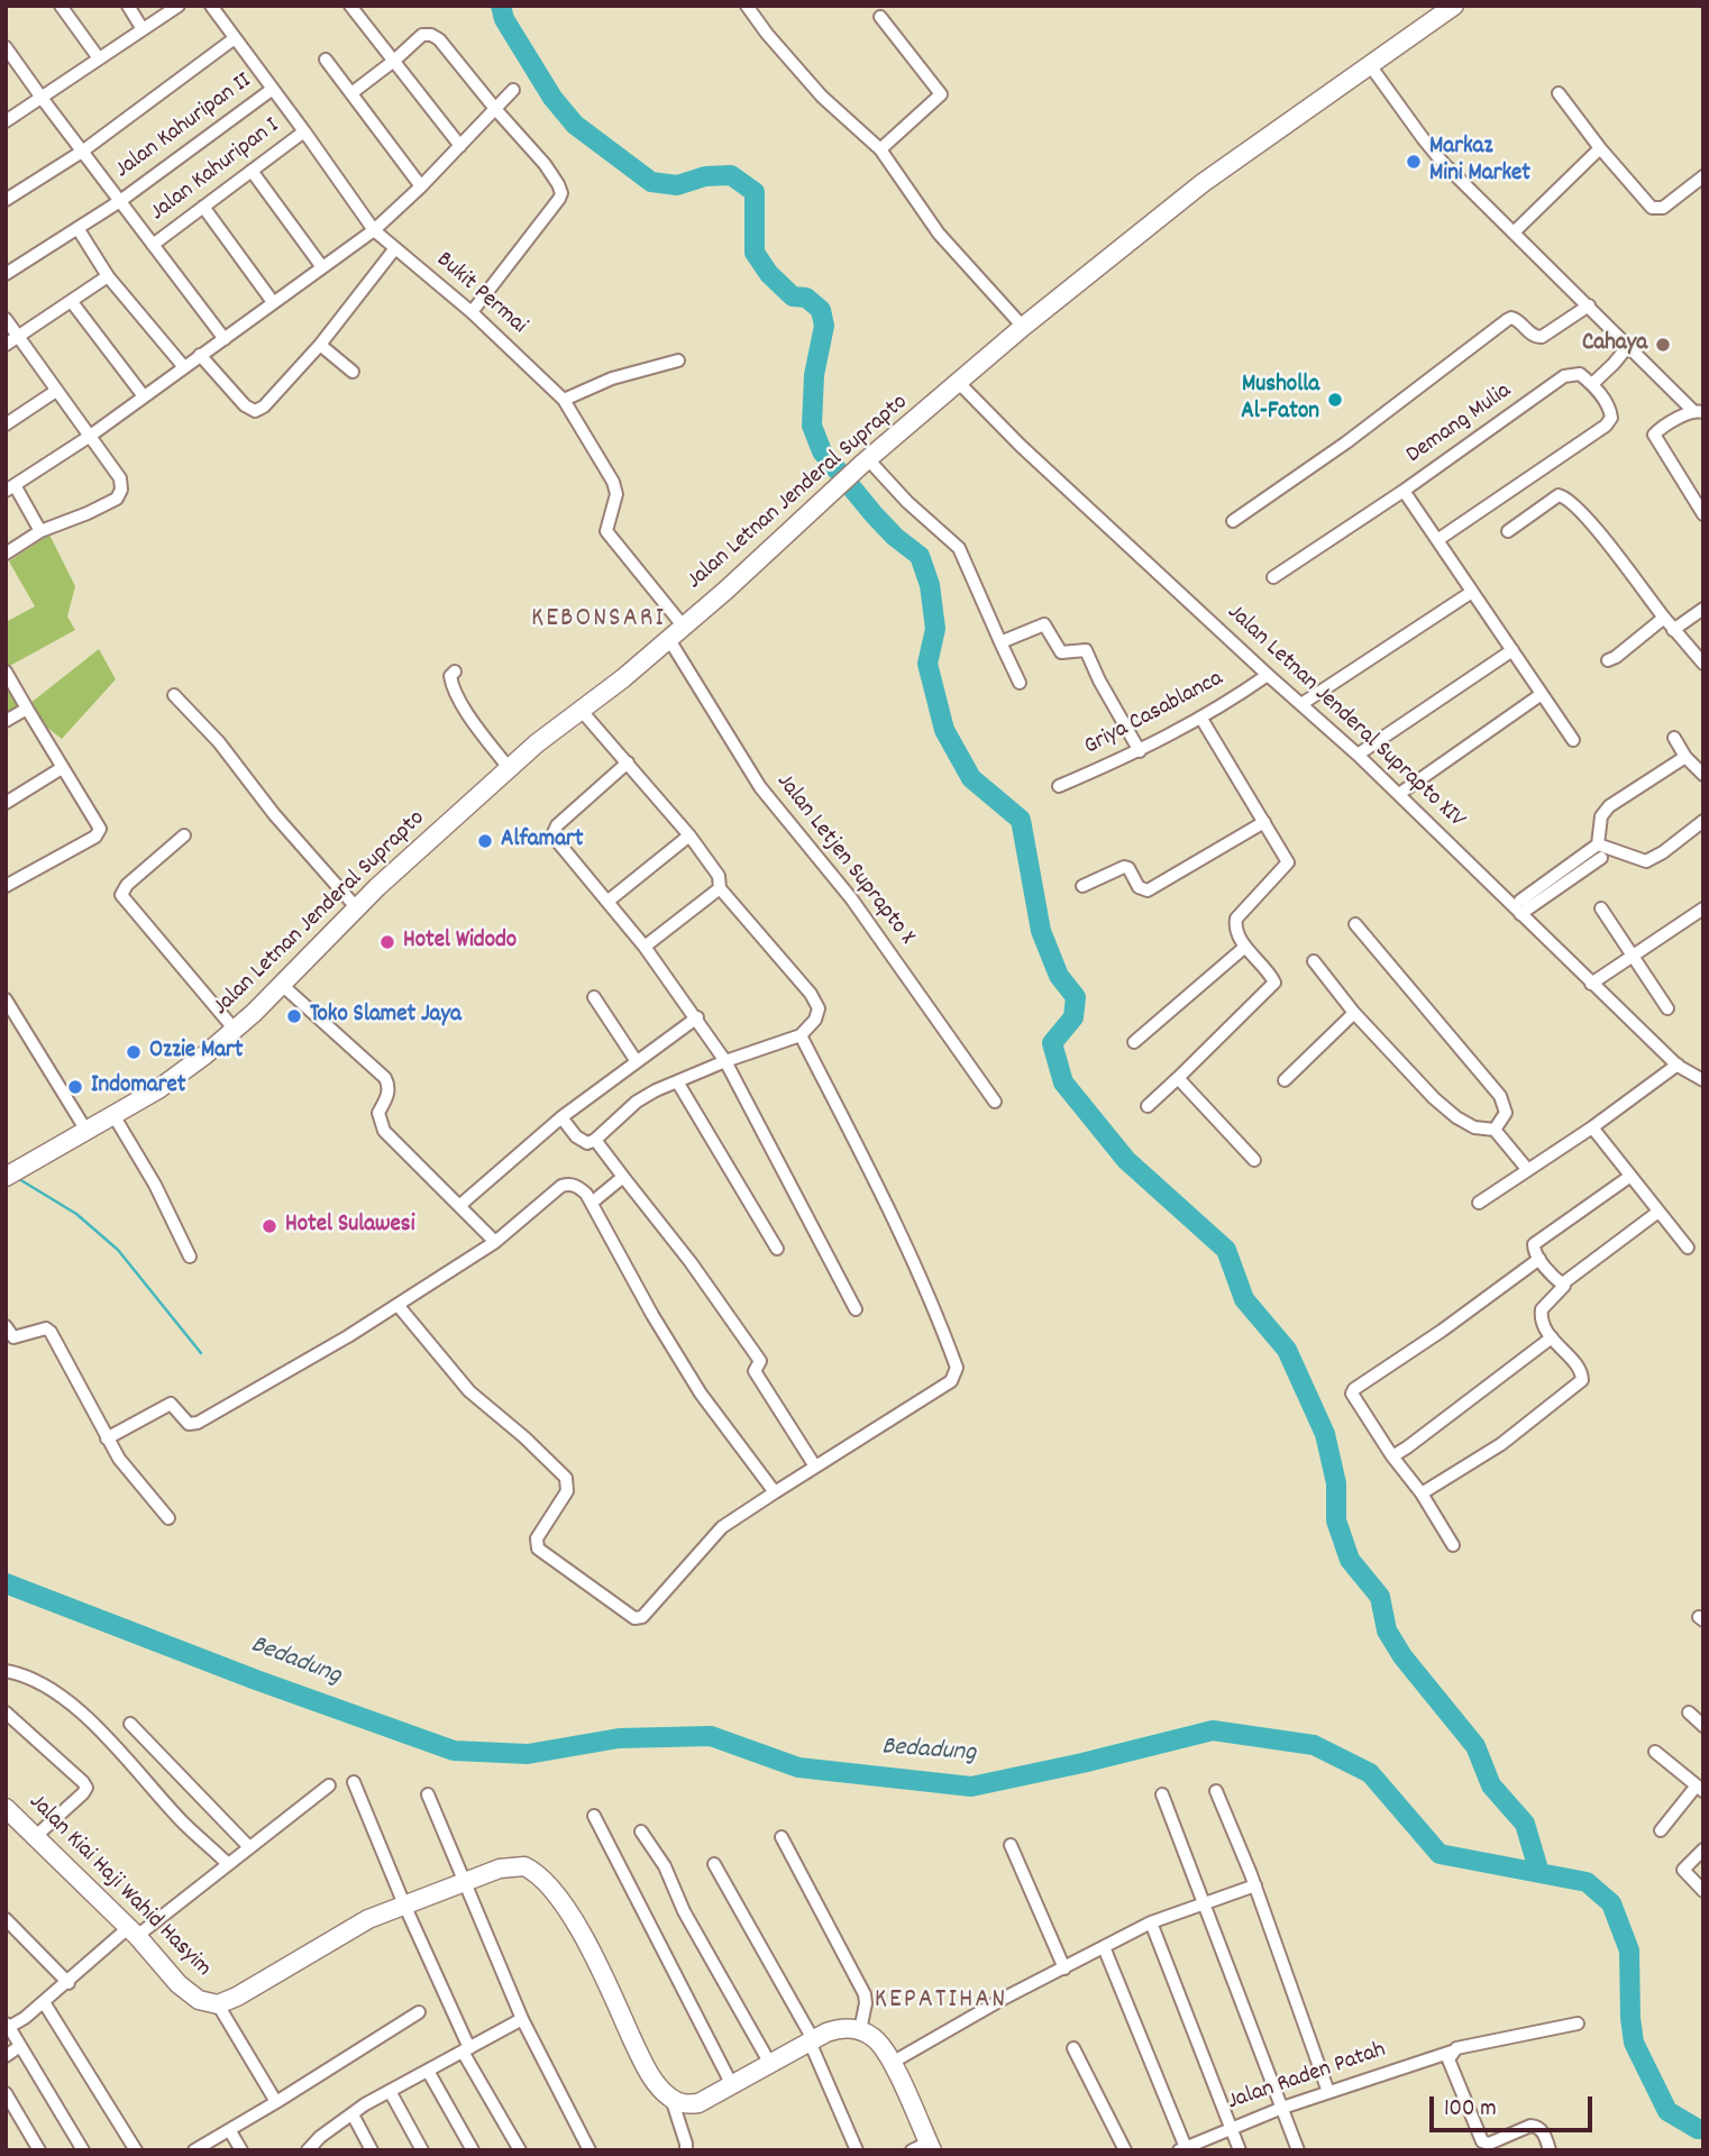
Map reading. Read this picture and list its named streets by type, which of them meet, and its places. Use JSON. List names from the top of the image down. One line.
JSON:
{"streets":{"main road":["Jalan Letnan Jenderal Suprapto","Jalan Kiai Haji Wahid Hasyim"],"street":["Jalan Kahuripan II","Jalan Kahuripan I","Bukit Permai","Demang Mulia","Griya Casablanca","Jalan Letnan Jenderal Suprapto XIV","Jalan Letjen Suprapto X","Jalan Raden Patah"]},"crossings":[["Jalan Kahuripan II","Bukit Permai"],["Jalan Kahuripan I","Bukit Permai"],["Bukit Permai","Jalan Letnan Jenderal Suprapto"],["Jalan Letnan Jenderal Suprapto","Jalan Letnan Jenderal Suprapto XIV"],["Jalan Letnan Jenderal Suprapto","Jalan Letjen Suprapto X"],["Griya Casablanca","Jalan Letnan Jenderal Suprapto XIV"]],"districts":["KEBONSARI","KEPATIHAN"],"water":["Bedadung"],"places":["Markaz Mini Market","Cahaya","Musholla Al-Faton","Alfamart","Hotel Widodo","Toko Slamet Jaya","Ozzie Mart","Indomaret","Hotel Sulawesi"],"scale_bar":"100 m"}
